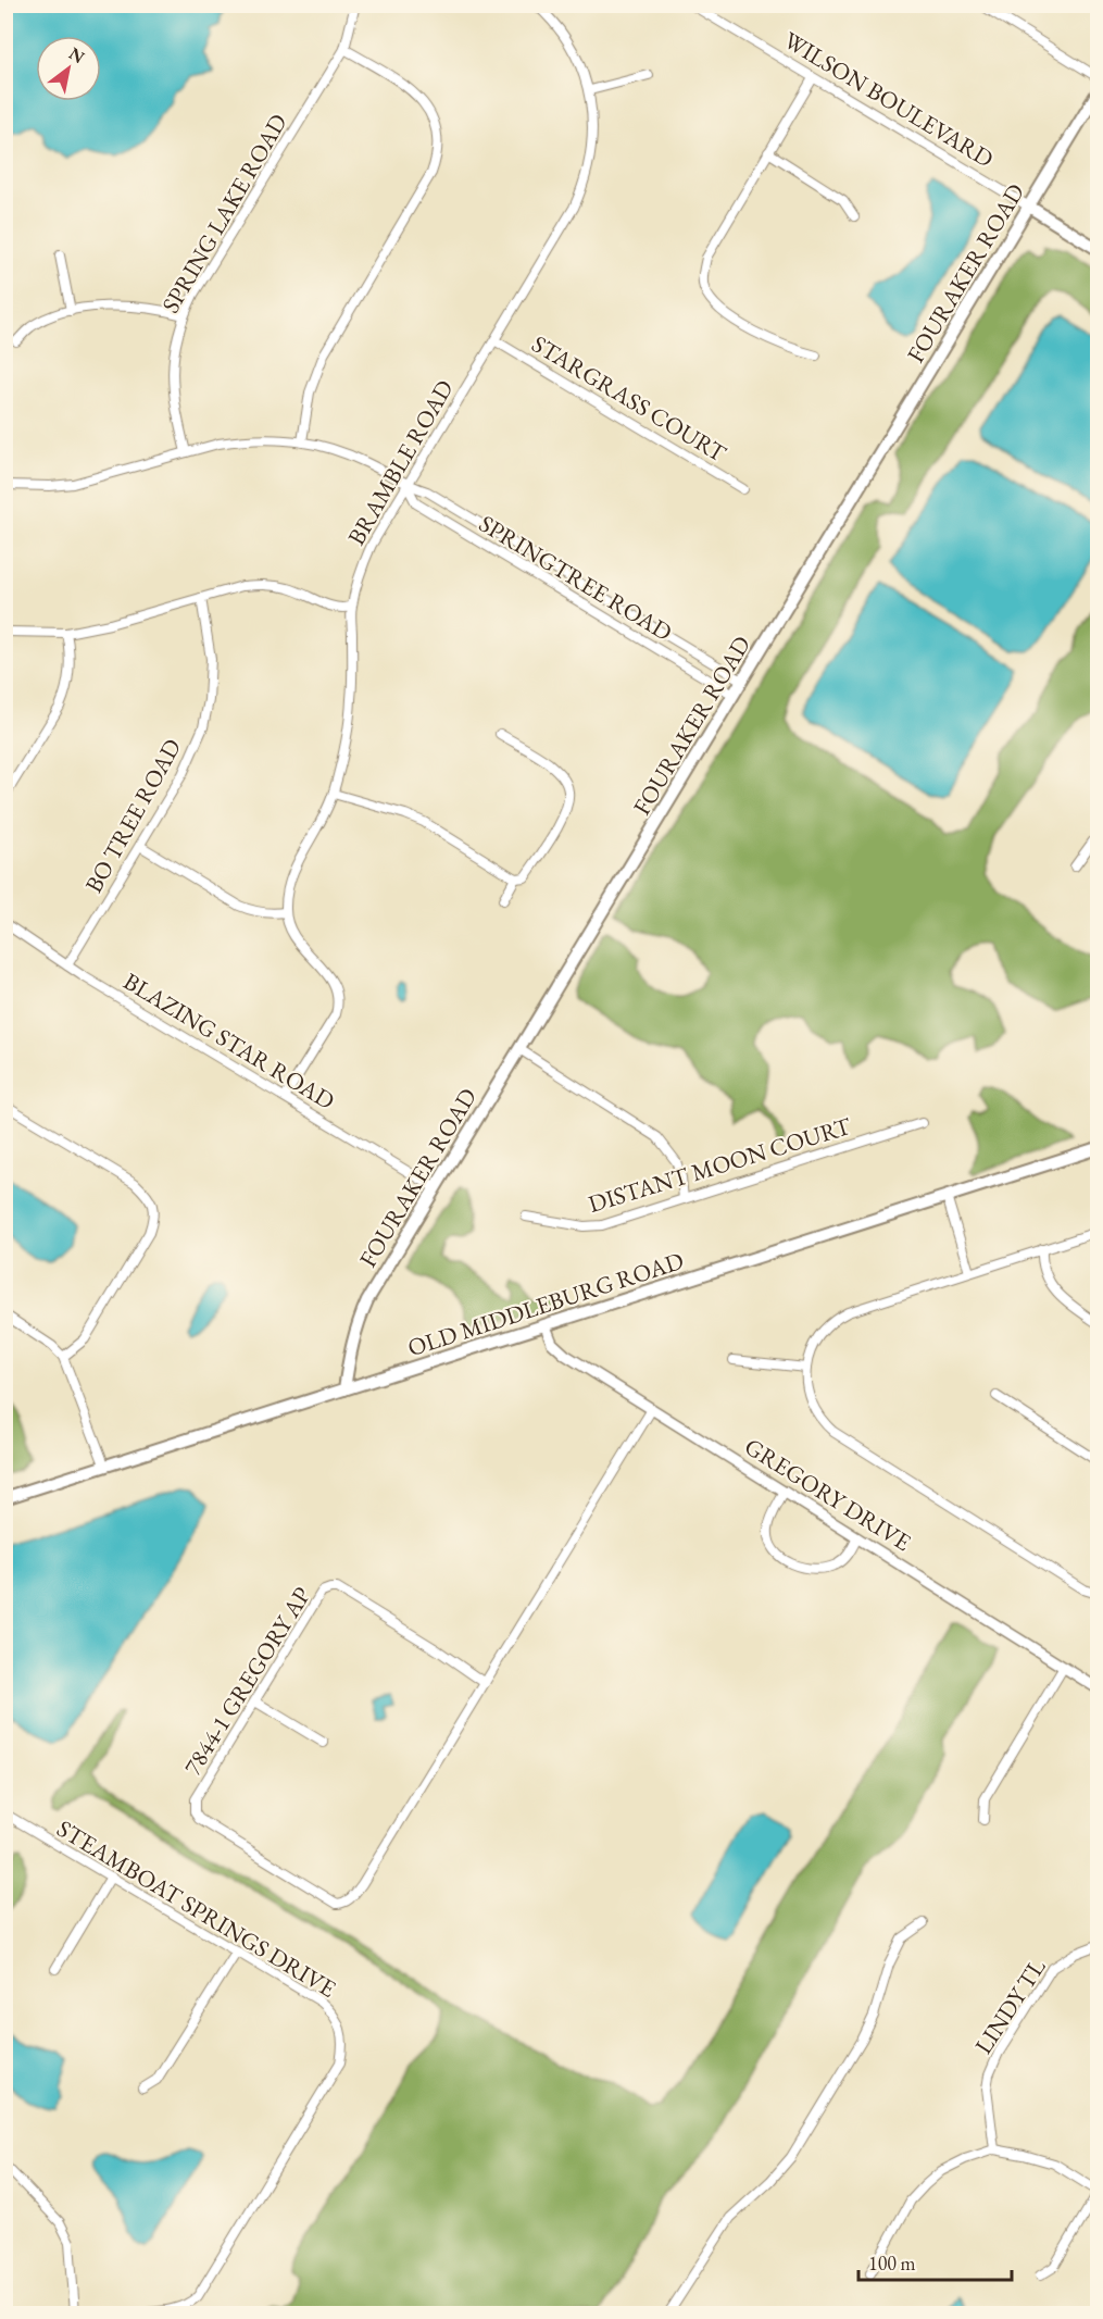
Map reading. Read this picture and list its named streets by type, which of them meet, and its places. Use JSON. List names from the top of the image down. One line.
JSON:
{"streets":{"main road":["WILSON BOULEVARD","FOURAKER ROAD","OLD MIDDLEBURG ROAD"],"street":["SPRING LAKE ROAD","STARGRASS COURT","BRAMBLE ROAD","SPRINGTREE ROAD","BO TREE ROAD","BLAZING STAR ROAD","DISTANT MOON COURT","GREGORY DRIVE","7844-1 GREGORY AP","STEAMBOAT SPRINGS DRIVE","LINDY TL"]},"crossings":[["WILSON BOULEVARD","FOURAKER ROAD"],["SPRING LAKE ROAD","SPRINGTREE ROAD"],["FOURAKER ROAD","SPRINGTREE ROAD"],["FOURAKER ROAD","BLAZING STAR ROAD"],["FOURAKER ROAD","OLD MIDDLEBURG ROAD"],["STARGRASS COURT","BRAMBLE ROAD"],["BRAMBLE ROAD","SPRINGTREE ROAD"],["BO TREE ROAD","BLAZING STAR ROAD"],["OLD MIDDLEBURG ROAD","GREGORY DRIVE"],["GREGORY DRIVE","7844-1 GREGORY AP"]],"scale_bar":"100 m","north":"top right"}
